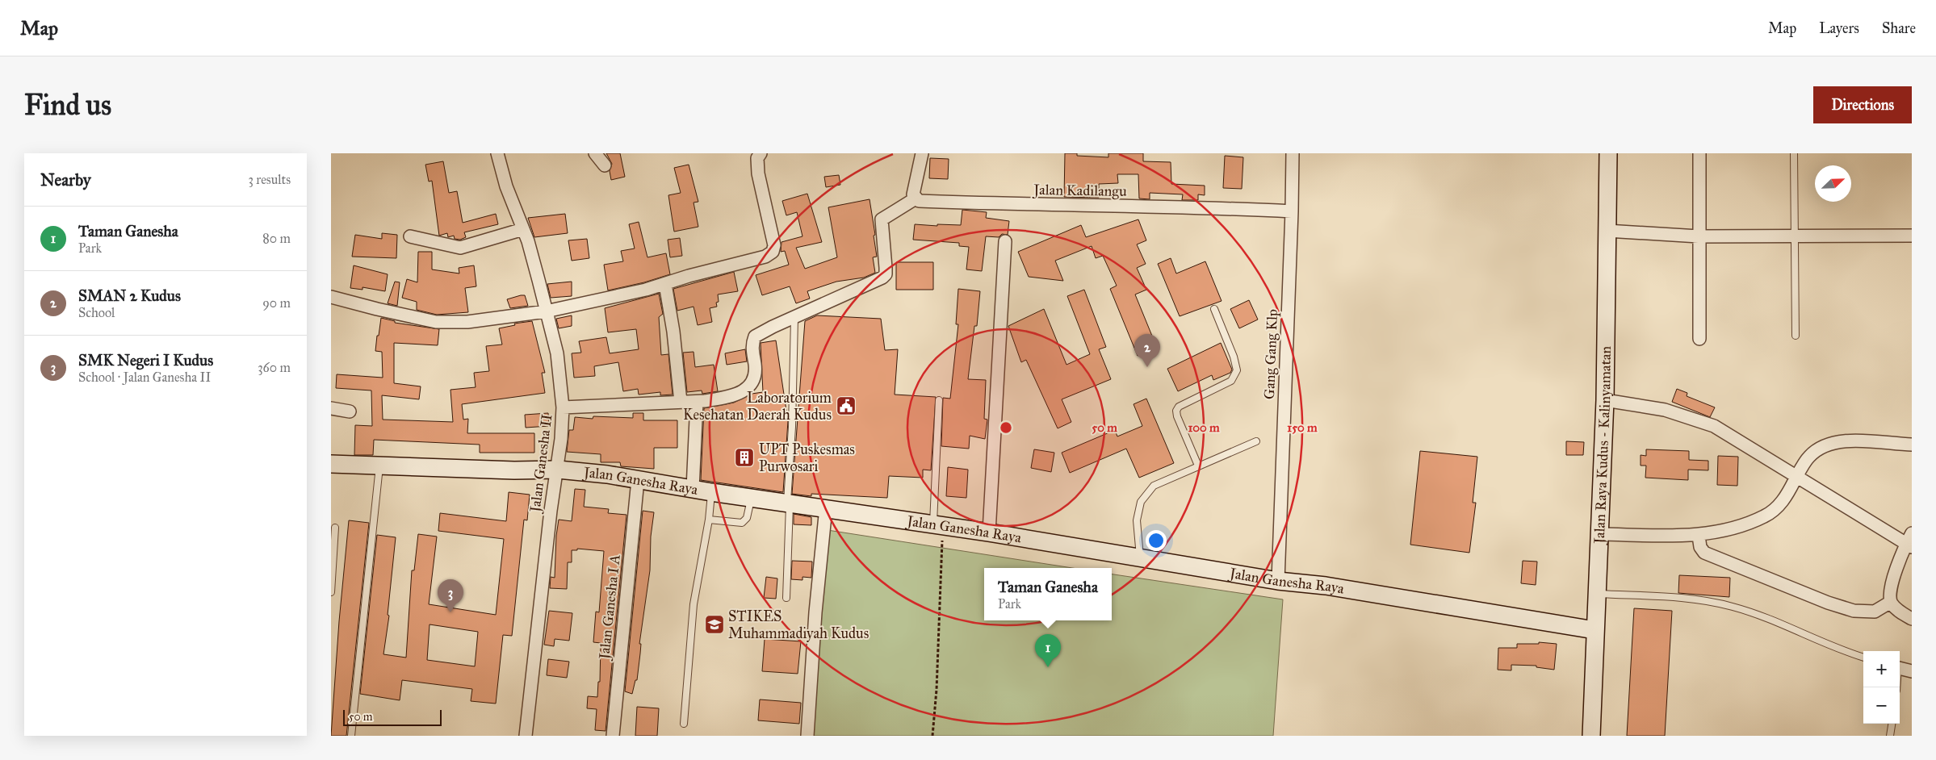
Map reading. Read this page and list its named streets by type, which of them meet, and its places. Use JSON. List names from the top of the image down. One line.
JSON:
{"streets":{"street":["Jalan Kadilangu","Gang Gang Klp","Jalan Raya Kudus - Kalinyamatan","Jalan Ganesha II","Jalan Ganesha Raya","Jalan Ganesha I A"]},"crossings":[["Jalan Kadilangu","Gang Gang Klp"],["Gang Gang Klp","Jalan Ganesha Raya"],["Jalan Raya Kudus - Kalinyamatan","Jalan Ganesha Raya"],["Jalan Ganesha II","Jalan Ganesha Raya"],["Jalan Ganesha Raya","Jalan Ganesha I A"]],"places":{"public building":["Laboratorium Kesehatan Daerah Kudus"],"building":["UPT Puskesmas Purwosari"],"school or university":["STIKES Muhammadiyah Kudus"]},"scale_bar":"50 m","north":"top right","page":{"header":"Map","nav":["Map","Layers","Share"],"buttons":"Directions","title":"Find us","heading":["Nearby","3 results"],"list":[{"mark":"1","name":"Taman Ganesha","note":"Park","value":"80 m"},{"mark":"2","name":"SMAN 2 Kudus","note":"School","value":"90 m"},{"mark":"3","name":"SMK Negeri I Kudus","note":"School · Jalan Ganesha II","value":"360 m"}],"pins":["2","3","1"],"popup":["Taman Ganesha","Park"],"map_buttons":["+","−"],"scale":"50 m"},"rings":["50 m","100 m","150 m"]}
